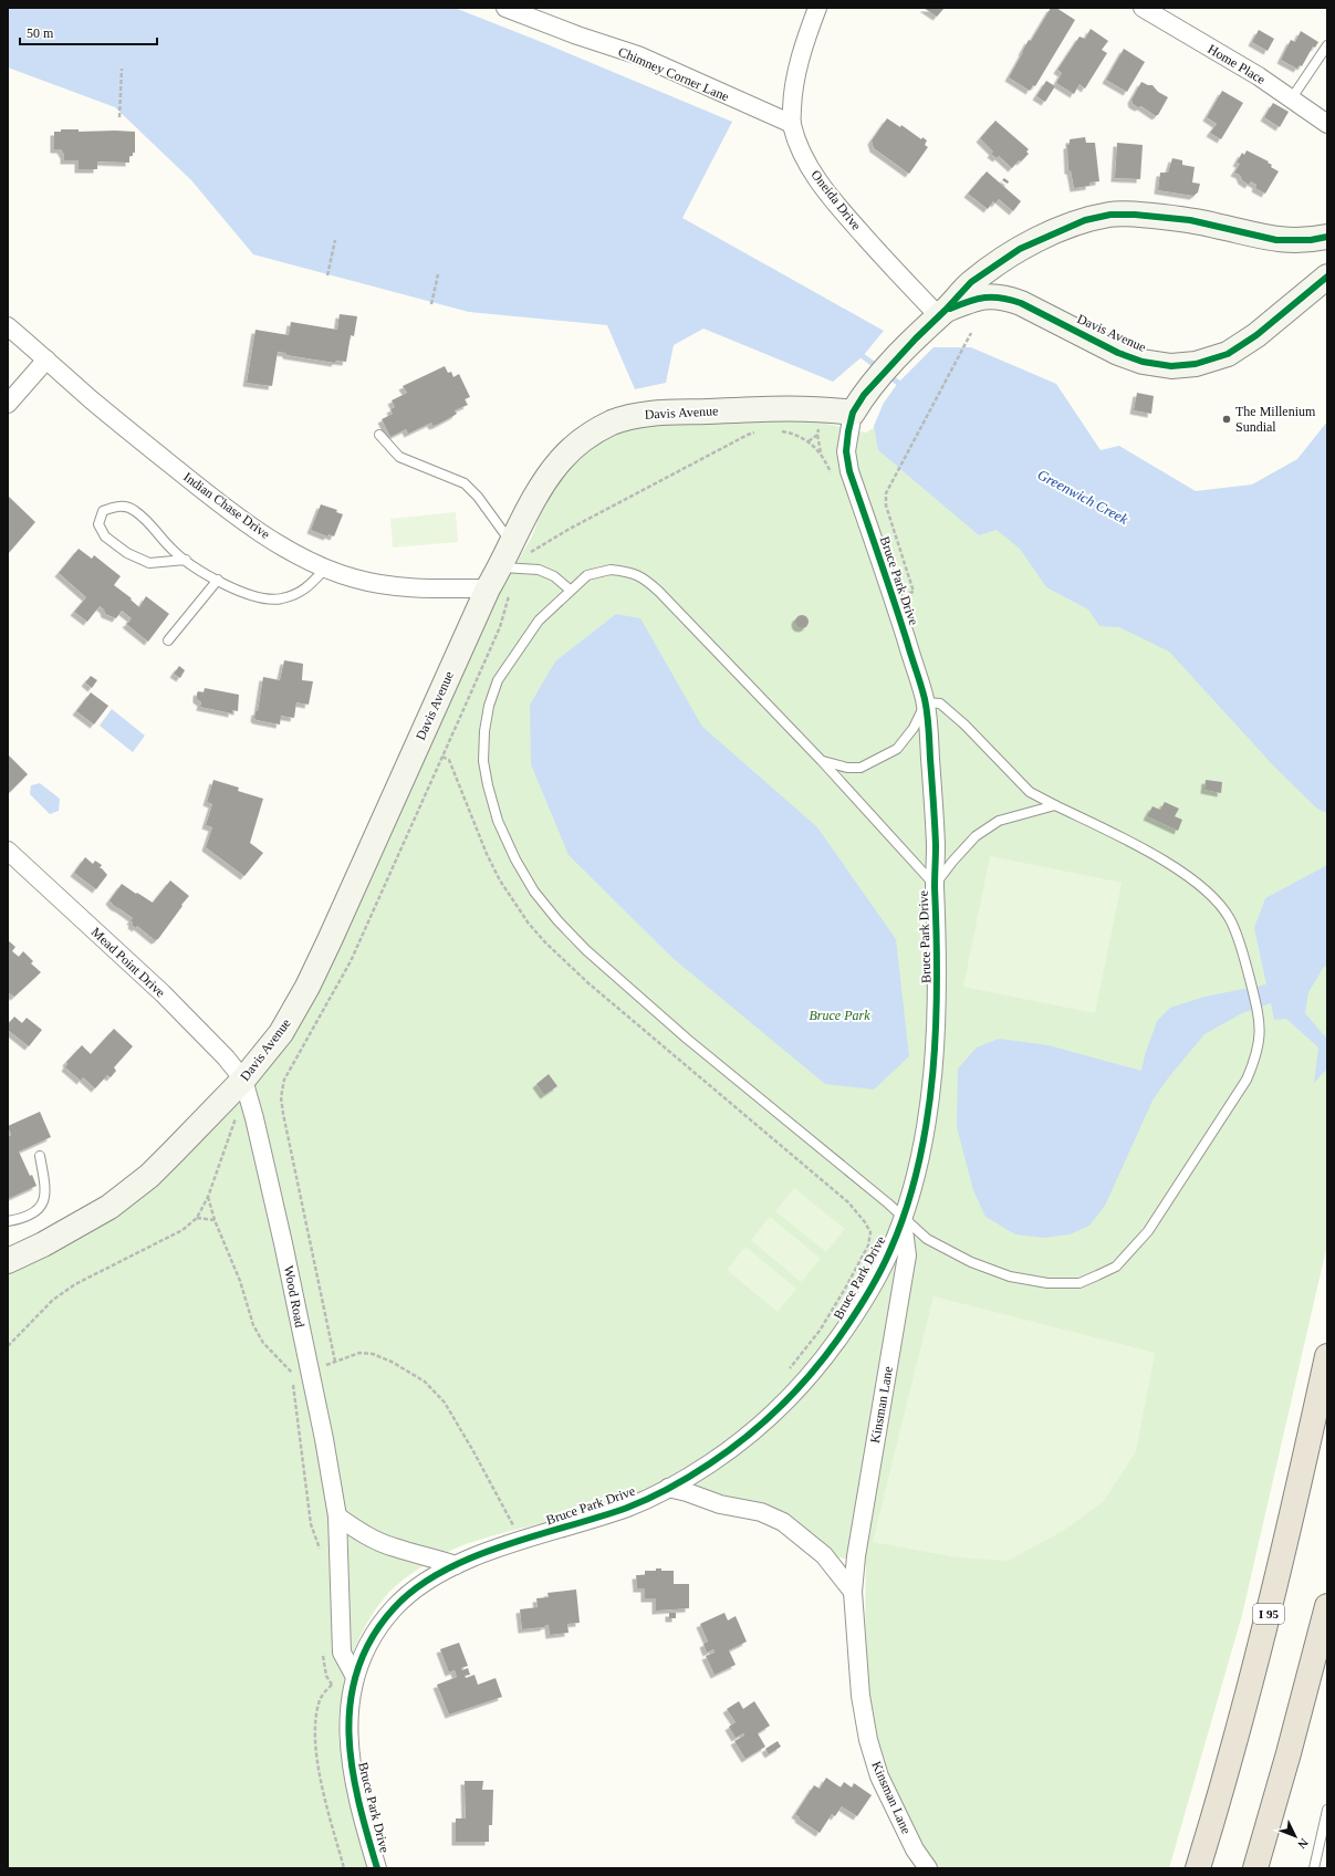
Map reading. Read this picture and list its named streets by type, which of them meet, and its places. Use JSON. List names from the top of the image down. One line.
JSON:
{"streets":{"highway":["I 95"],"main road":["Davis Avenue"],"street":["Home Place","Chimney Corner Lane","Oneida Drive","Indian Chase Drive","Bruce Park Drive","Mead Point Drive","Wood Road","Kinsman Lane"]},"crossings":[["Chimney Corner Lane","Oneida Drive"],["Oneida Drive","Davis Avenue"],["Davis Avenue","Indian Chase Drive"],["Davis Avenue","Bruce Park Drive"],["Davis Avenue","Mead Point Drive"],["Davis Avenue","Wood Road"],["Bruce Park Drive","Wood Road"],["Bruce Park Drive","Kinsman Lane"],["Mead Point Drive","Wood Road"]],"water":["Greenwich Creek"],"parks":["Bruce Park"],"places":["The Millenium Sundial"],"scale_bar":"50 m","north":"bottom right"}
